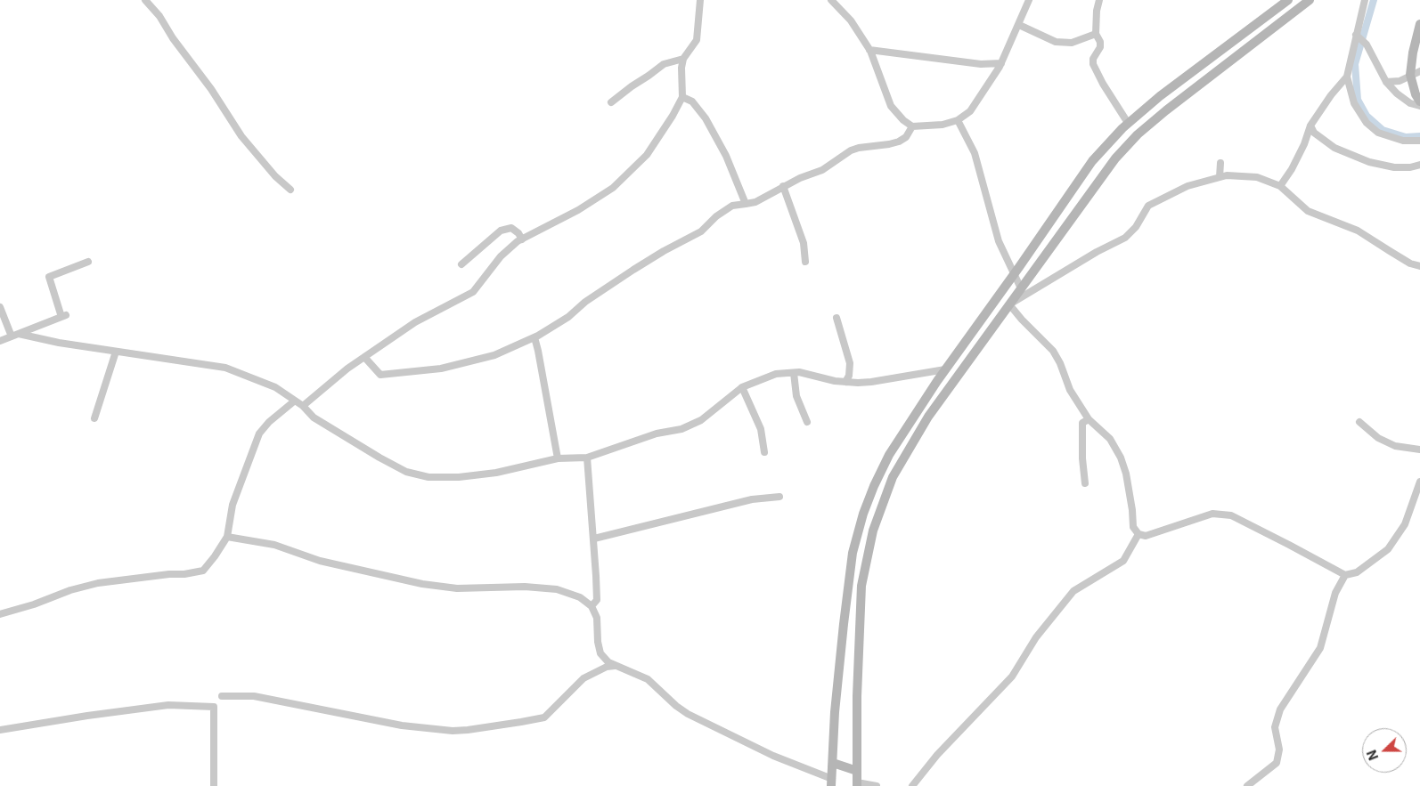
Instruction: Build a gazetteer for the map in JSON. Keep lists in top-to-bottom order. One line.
{"north":"left"}
